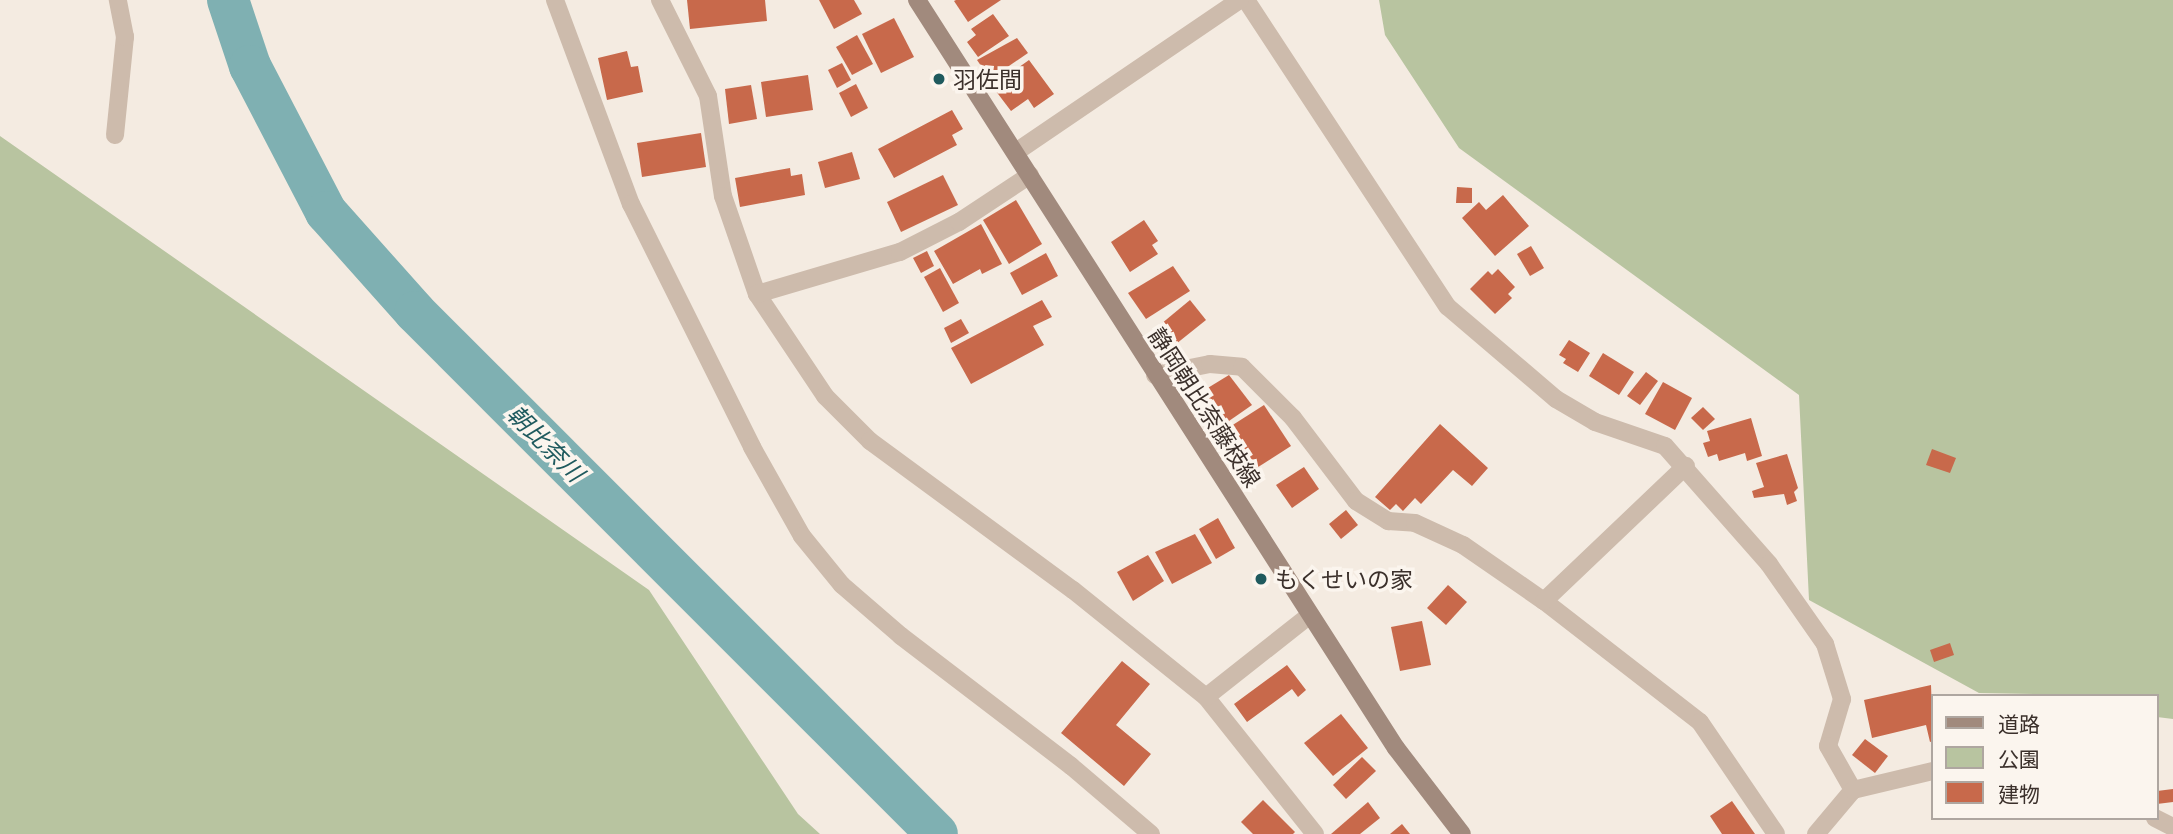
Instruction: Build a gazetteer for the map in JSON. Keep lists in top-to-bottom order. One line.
{"streets":{"main road":["静岡朝比奈藤枝線"]},"water":["朝比奈川"],"places":["羽佐間","もくせいの家"],"legend":["道路","公園","建物"]}
